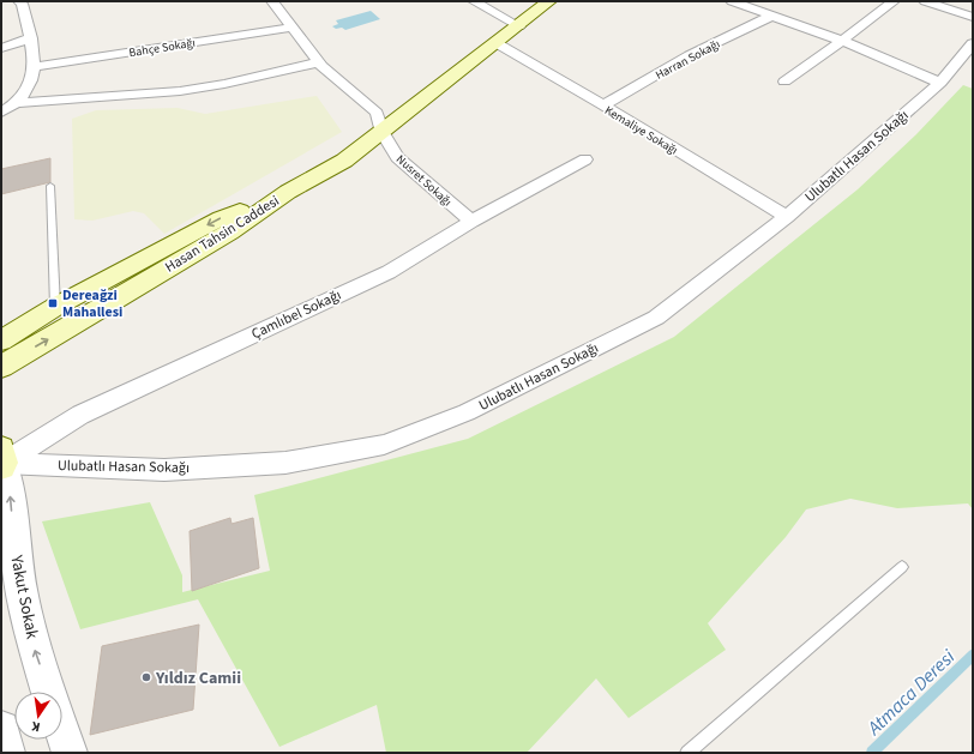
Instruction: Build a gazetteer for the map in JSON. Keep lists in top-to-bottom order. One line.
{"streets":{"main road":["Hasan Tahsin Caddesi"],"street":["Bahçe Sokağı","Harran Sokağı","Kemaliye Sokağı","Ulubatlı Hasan Sokağı","Nusret Sokağı","Çamlıbel Sokağı","Yakut Sokak"]},"crossings":[["Bahçe Sokağı","Nusret Sokağı"],["Harran Sokağı","Kemaliye Sokağı"],["Kemaliye Sokağı","Ulubatlı Hasan Sokağı"],["Ulubatlı Hasan Sokağı","Çamlıbel Sokağı"],["Ulubatlı Hasan Sokağı","Yakut Sokak"],["Nusret Sokağı","Çamlıbel Sokağı"],["Çamlıbel Sokağı","Yakut Sokak"]],"one_way":["Yakut Sokak"],"water":["Atmaca Deresi"],"places":{"transit":["Dereağzi Mahallesi"],"other":["Yıldız Camii"]},"north":"bottom"}
